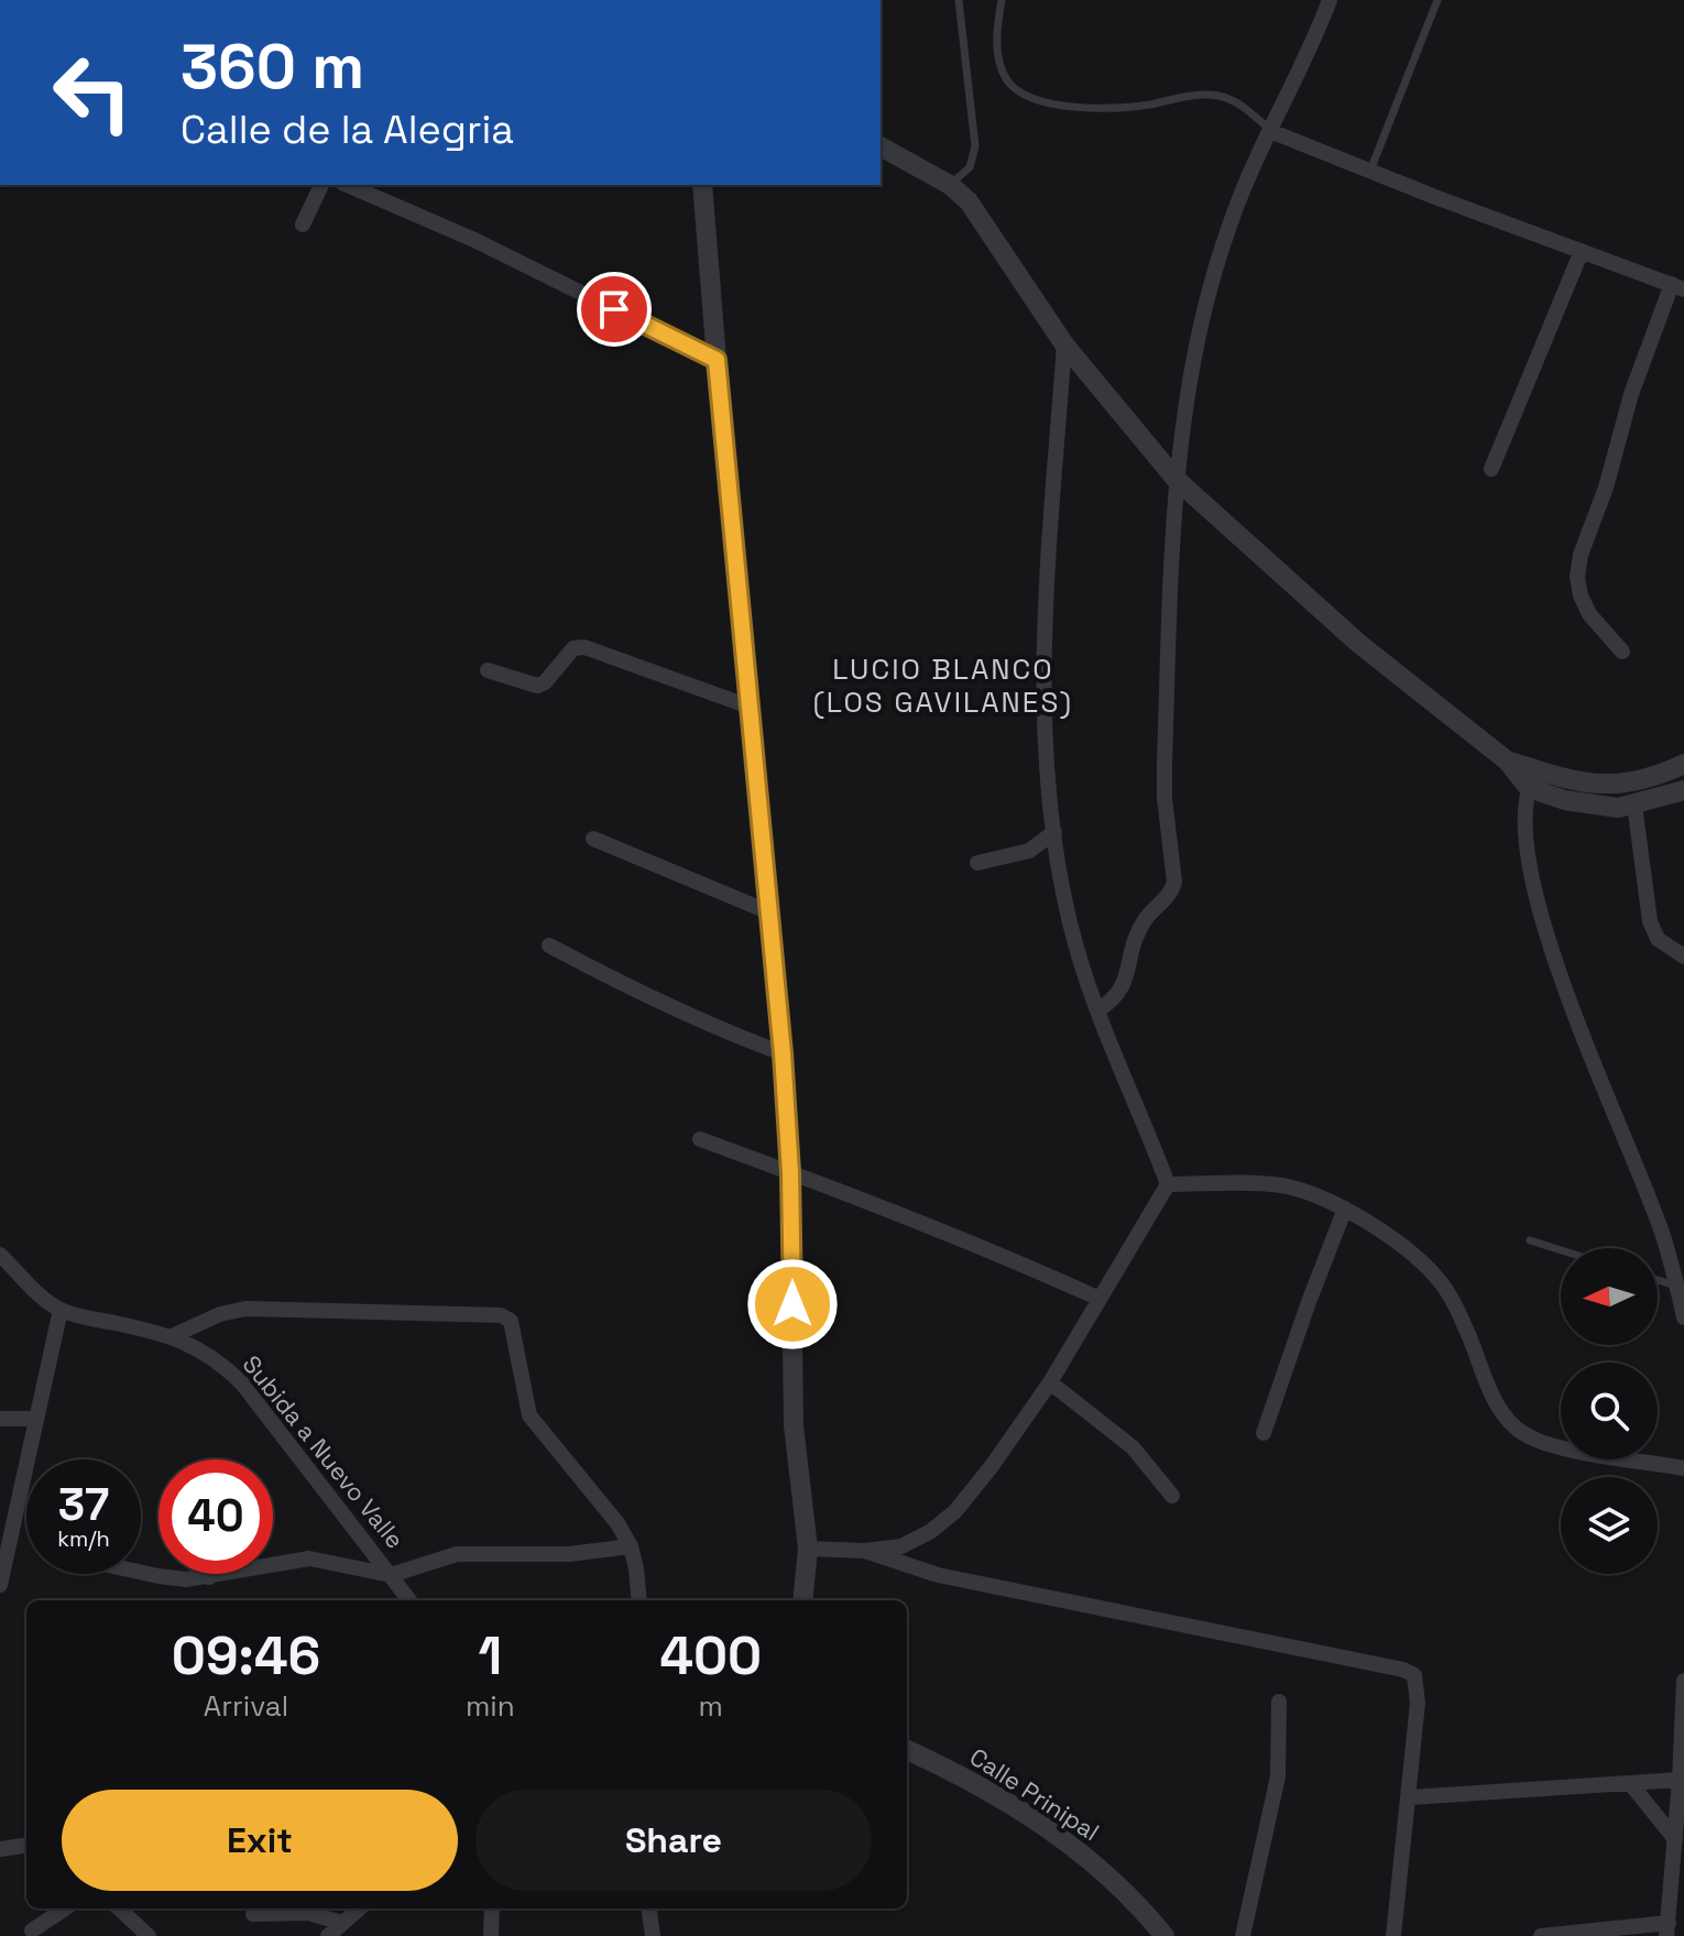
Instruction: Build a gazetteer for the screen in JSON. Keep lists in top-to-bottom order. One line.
{"streets":{"street":["Subida a Nuevo Valle","Calle Prinipal"]},"districts":["LUCIO BLANCO (LOS GAVILANES)"],"north":"left","page":{"turn":["360 m","Calle de la Alegria"],"speed":"37 km/h","limit":"40","eta":["09:46","Arrival","1","min","400","m"],"buttons":["Exit","Share"]}}
